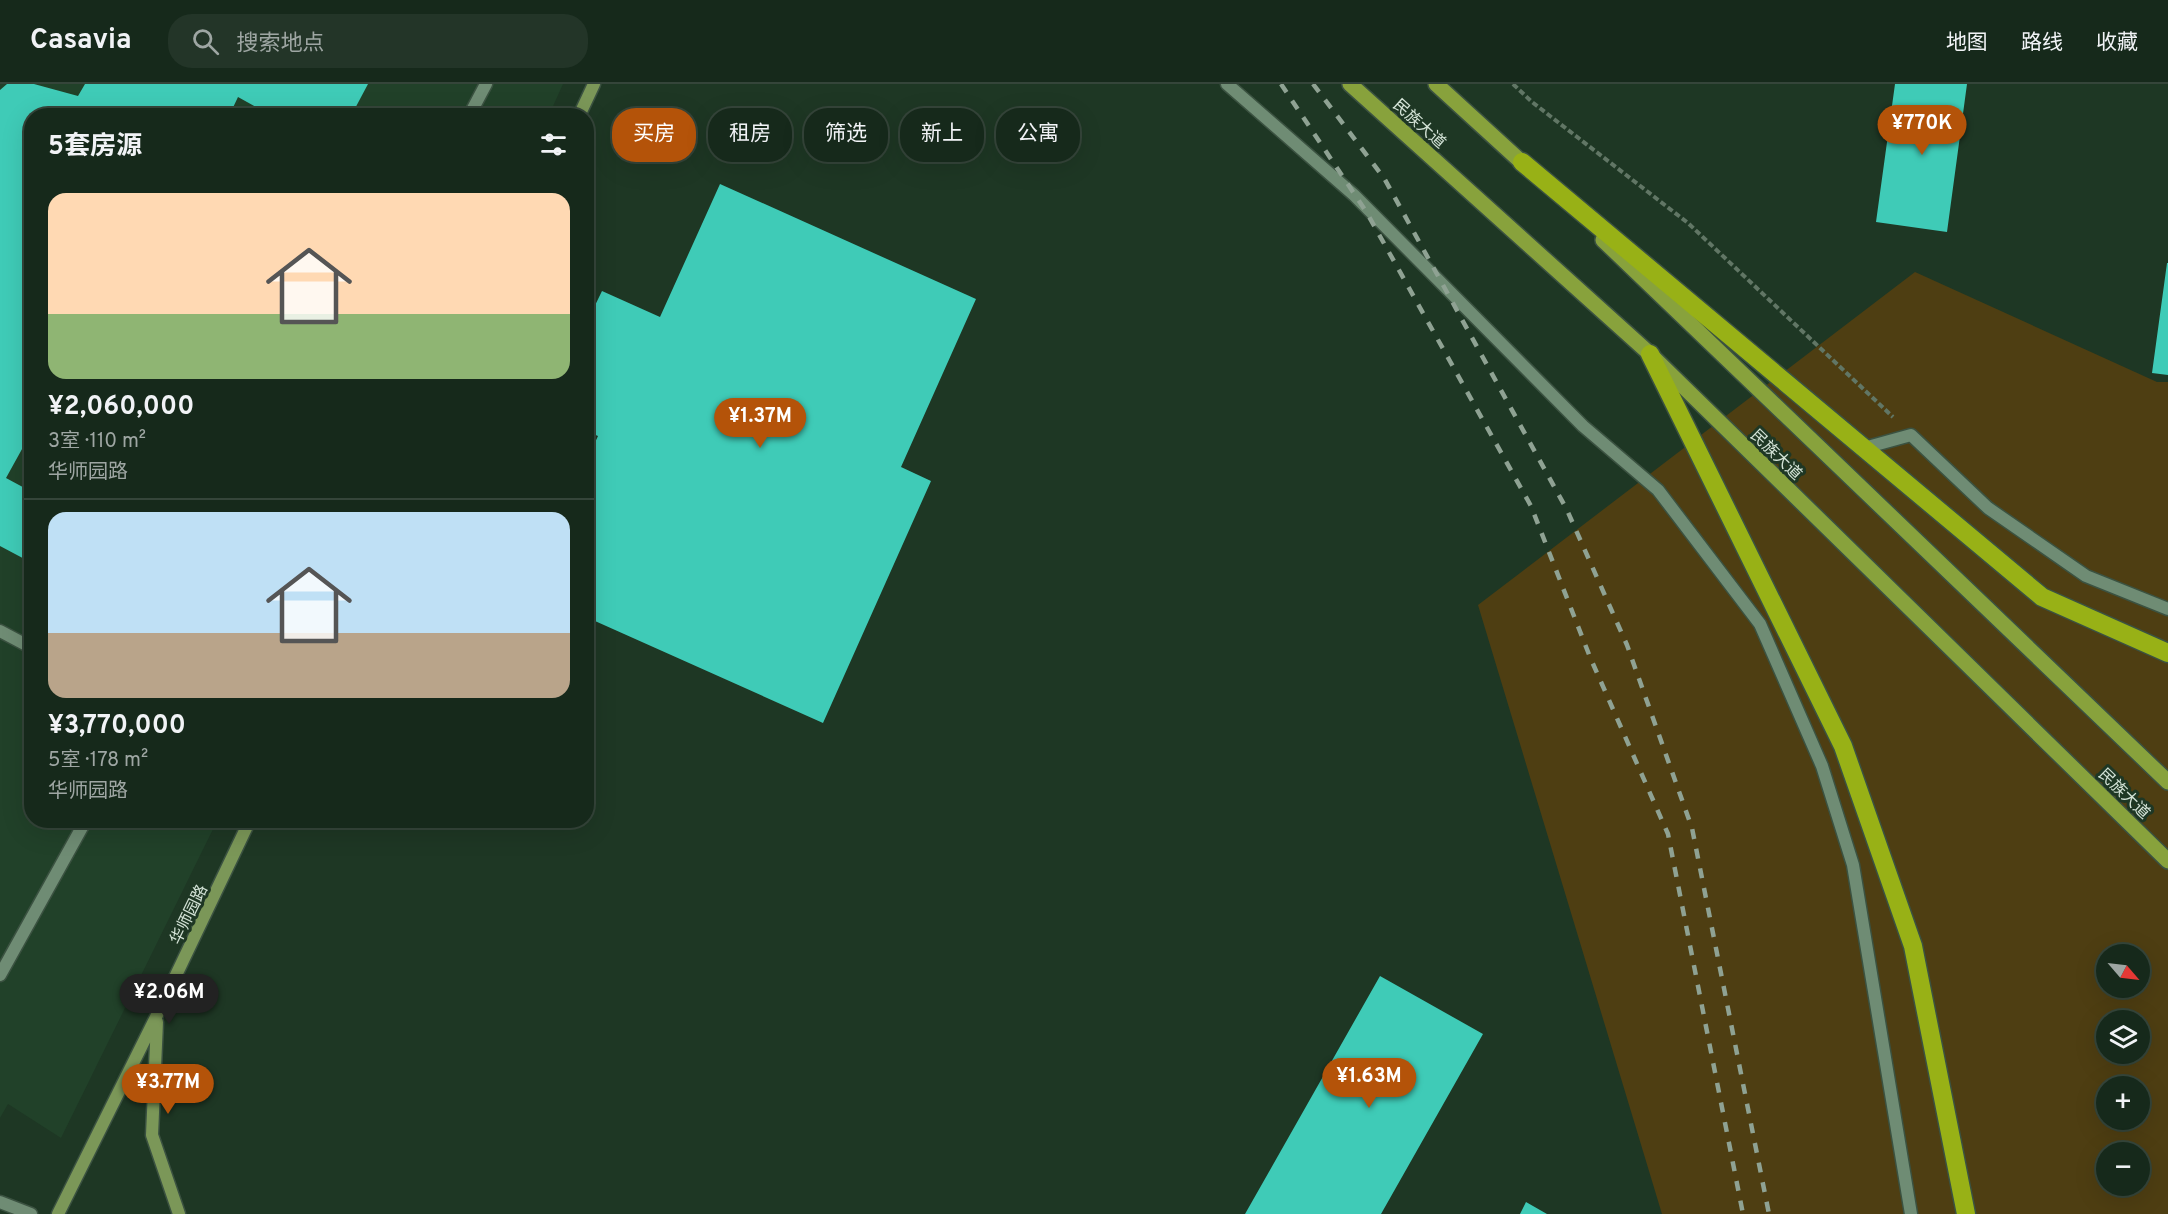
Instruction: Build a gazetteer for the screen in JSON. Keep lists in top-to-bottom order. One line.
{"streets":{"main road":["民族大道","华师园路"]},"north":"bottom right","page":{"header":"Casavia","search":"搜索地点","nav":["地图","路线","收藏"],"price":["¥770K","¥1.37M","¥2.06M","¥1.63M","¥3.77M"],"chip":["买房","租房","筛选","新上","公寓"],"heading":"5套房源","list":[{"name":"¥2,060,000","note":"3室 · 110 m² · 华师园路"},{"name":"¥3,770,000","note":"5室 · 178 m² · 华师园路"}],"map_buttons":["+","−"]}}
